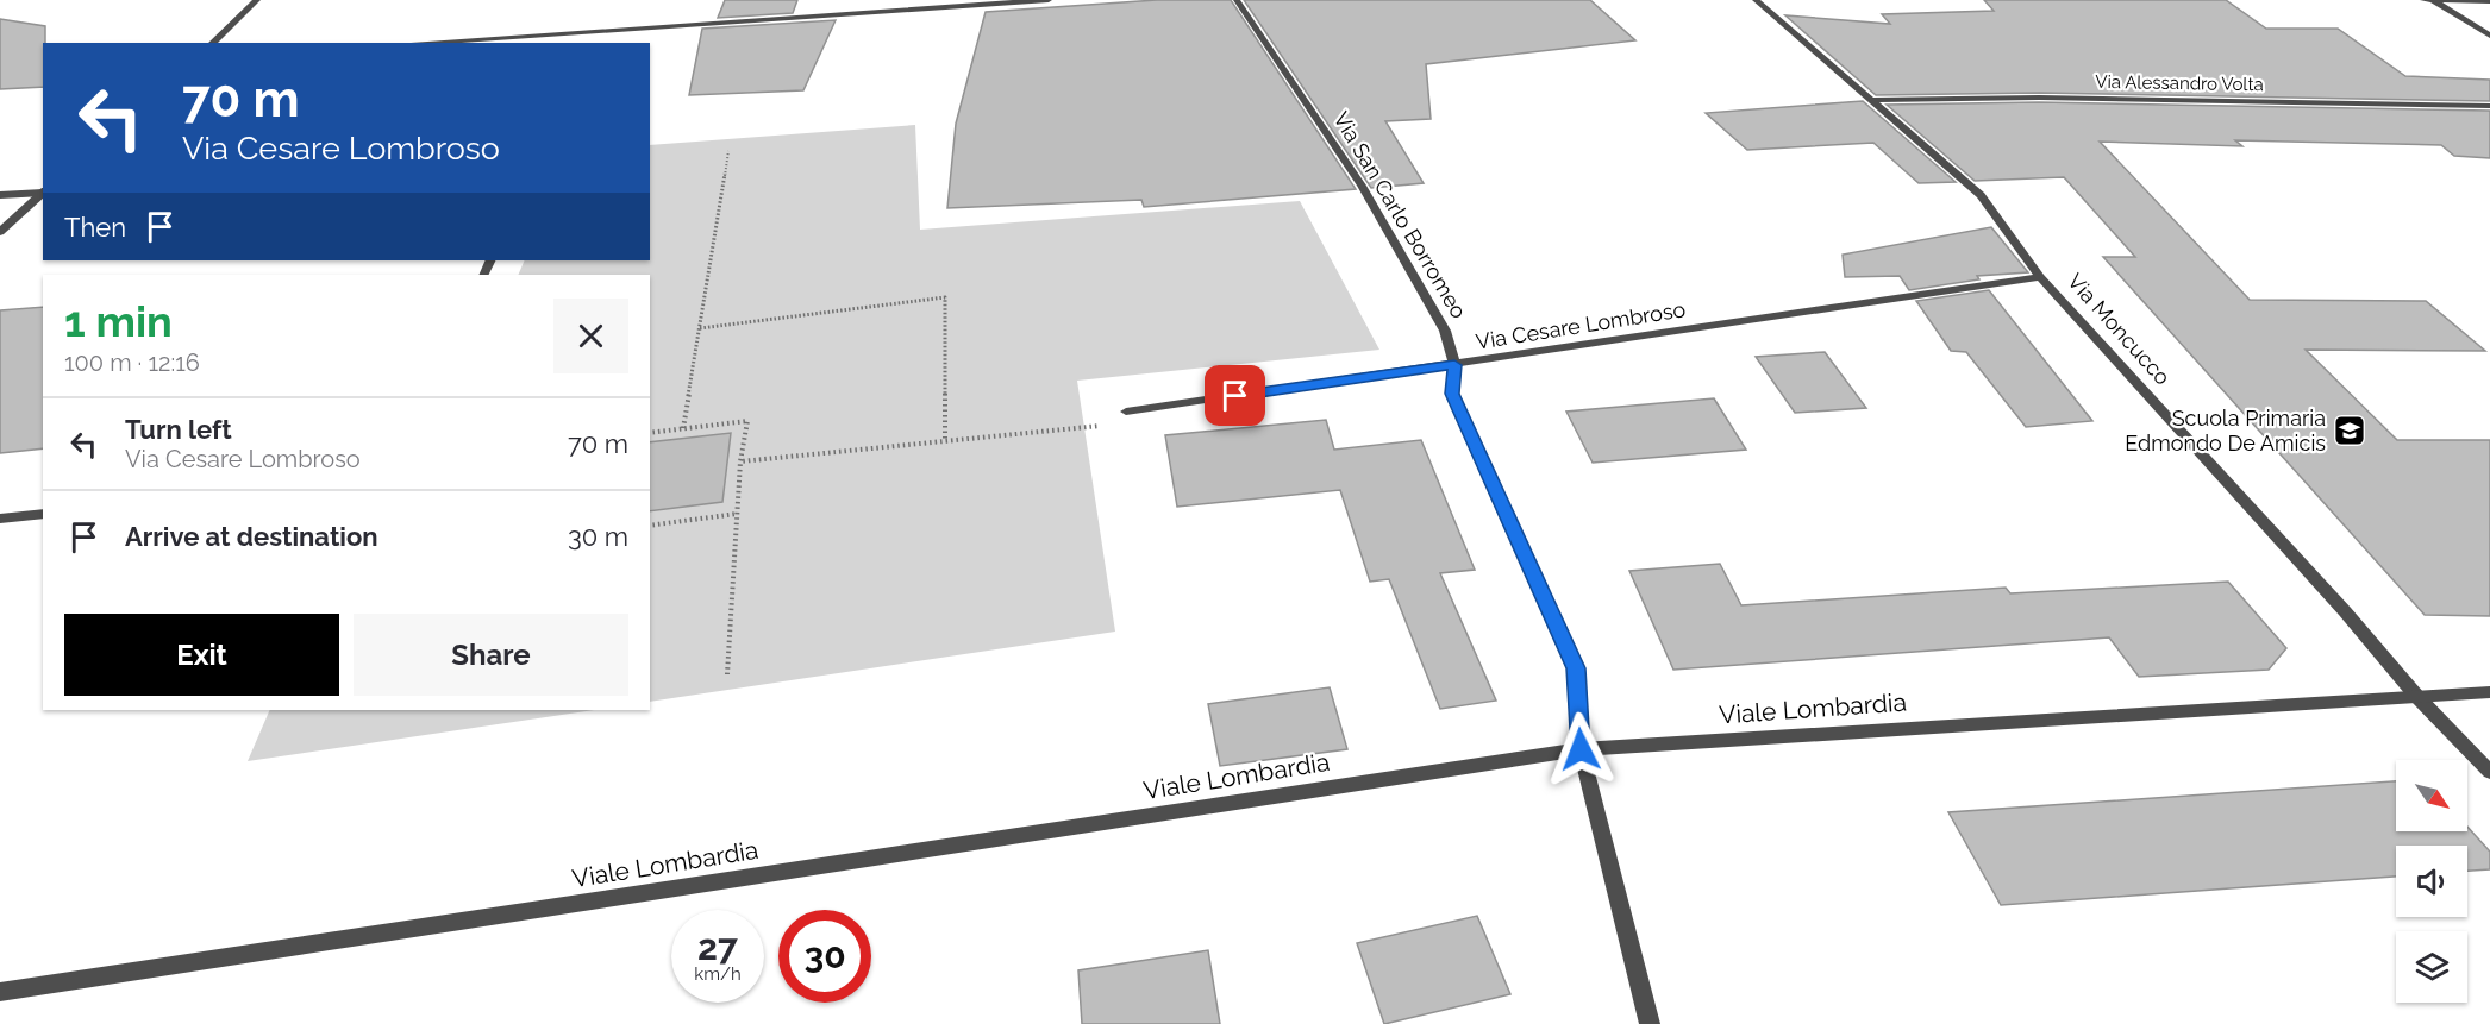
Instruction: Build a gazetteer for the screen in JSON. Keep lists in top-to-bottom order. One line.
{"streets":{"street":["Via Alessandro Volta","Via San Carlo Borromeo","Via Cesare Lombroso","Via Moncucco","Viale Lombardia"]},"crossings":[["Via Alessandro Volta","Via Moncucco"],["Via San Carlo Borromeo","Via Cesare Lombroso"],["Via San Carlo Borromeo","Viale Lombardia"],["Via Cesare Lombroso","Via Moncucco"],["Via Moncucco","Viale Lombardia"]],"places":{"school or university":["Scuola Primaria Edmondo De Amicis"]},"north":"bottom right","page":{"turn":["70 m","Via Cesare Lombroso"],"then":"Then","heading":["1 min","100 m · 12:16"],"list":[{"name":"Turn left","note":"Via Cesare Lombroso","value":"70 m"},{"name":"Arrive at destination","value":"30 m"}],"buttons":["Exit","Share"],"speed":"27 km/h","limit":"30"}}
